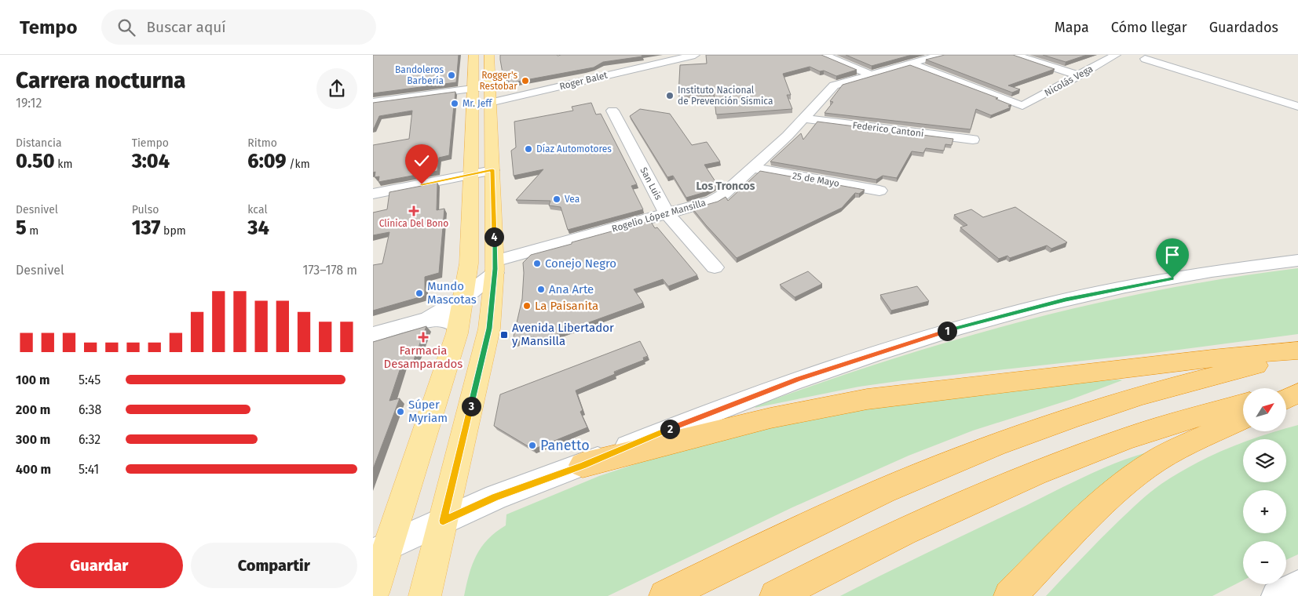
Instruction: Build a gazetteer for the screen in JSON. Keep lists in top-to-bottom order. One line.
{"streets":{"street":["Roger Balet","Nicolás Vega","Federico Cantoni","25 de Mayo","San Luis","Rogelio López Mansilla"]},"crossings":[["Nicolás Vega","Rogelio López Mansilla"],["Federico Cantoni","Rogelio López Mansilla"],["25 de Mayo","Rogelio López Mansilla"],["San Luis","Rogelio López Mansilla"]],"districts":["Los Troncos"],"places":{"other":["Bandoleros Barbería","Rogger's Restobar","Instituto Nacional de Prevención Sísmica","Mr. Jeff","Díaz Automotores","Vea","Conejo Negro","Ana Arte","Mundo Mascotas","La Paisanita","Súper Myriam","Panetto"],"health":["Clínica Del Bono","Farmacia Desamparados"],"transit":["Avenida Libertador y Mansilla"]},"north":"top right","page":{"header":"Tempo","search":"Buscar aquí","nav":["Mapa","Cómo llegar","Guardados"],"heading":["Carrera nocturna","19:12"],"stats":[["Distancia","0.50 km"],["Tiempo","3:04"],["Ritmo","6:09 /km"],["Desnivel","5 m"],["Pulso","137 bpm"],["kcal","34"]],"pins":["4","1","3","2"],"chart":["Desnivel","173–178 m"],"list":[{"name":"100 m","note":"5:45"},{"name":"200 m","note":"6:38"},{"name":"300 m","note":"6:32"},{"name":"400 m","note":"5:41"}],"map_buttons":["+","−"],"buttons":["Guardar","Compartir"]}}
